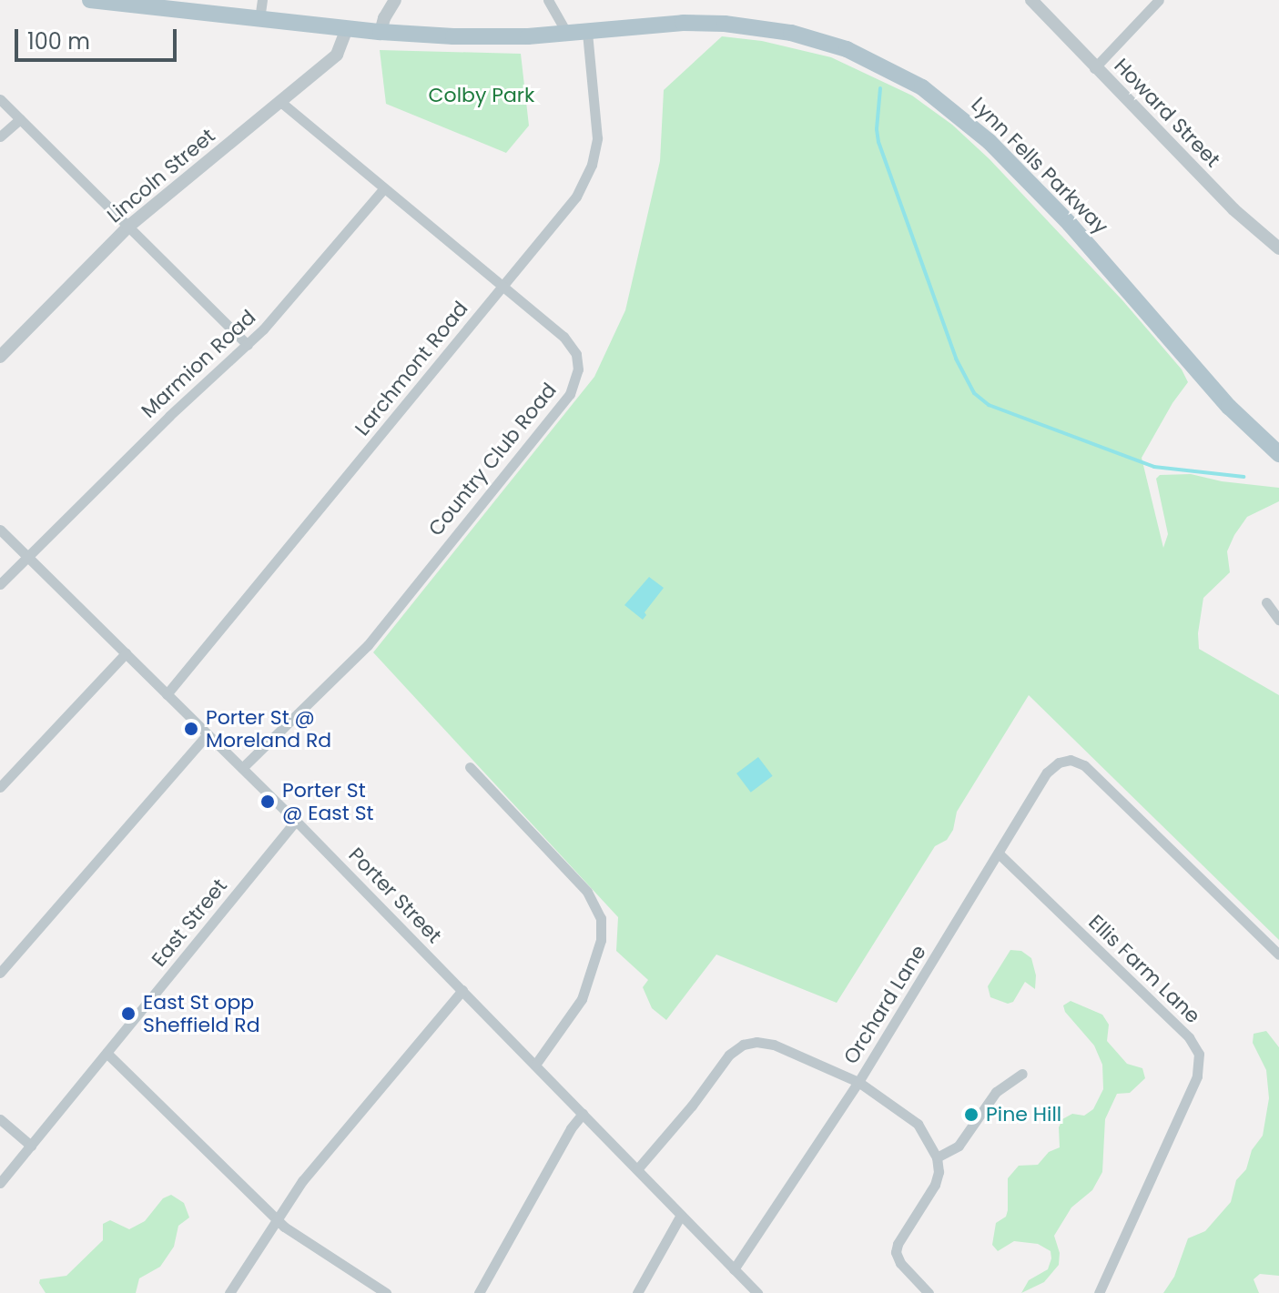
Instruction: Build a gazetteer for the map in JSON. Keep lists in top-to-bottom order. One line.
{"streets":{"main road":["Lynn Fells Parkway"],"street":["Howard Street","Lincoln Street","Marmion Road","Larchmont Road","Country Club Road","Porter Street","East Street","Ellis Farm Lane","Orchard Lane"]},"crossings":[["Lynn Fells Parkway","Lincoln Street"],["Lynn Fells Parkway","Larchmont Road"],["Lincoln Street","Country Club Road"],["Marmion Road","Country Club Road"],["Marmion Road","Porter Street"],["Larchmont Road","Country Club Road"],["Larchmont Road","Porter Street"],["Country Club Road","Porter Street"],["Porter Street","East Street"],["Porter Street","Orchard Lane"],["Ellis Farm Lane","Orchard Lane"]],"parks":["Colby Park"],"places":["Porter St @ Moreland Rd","Porter St @ East St","East St opp Sheffield Rd","Pine Hill"],"scale_bar":"100 m"}
